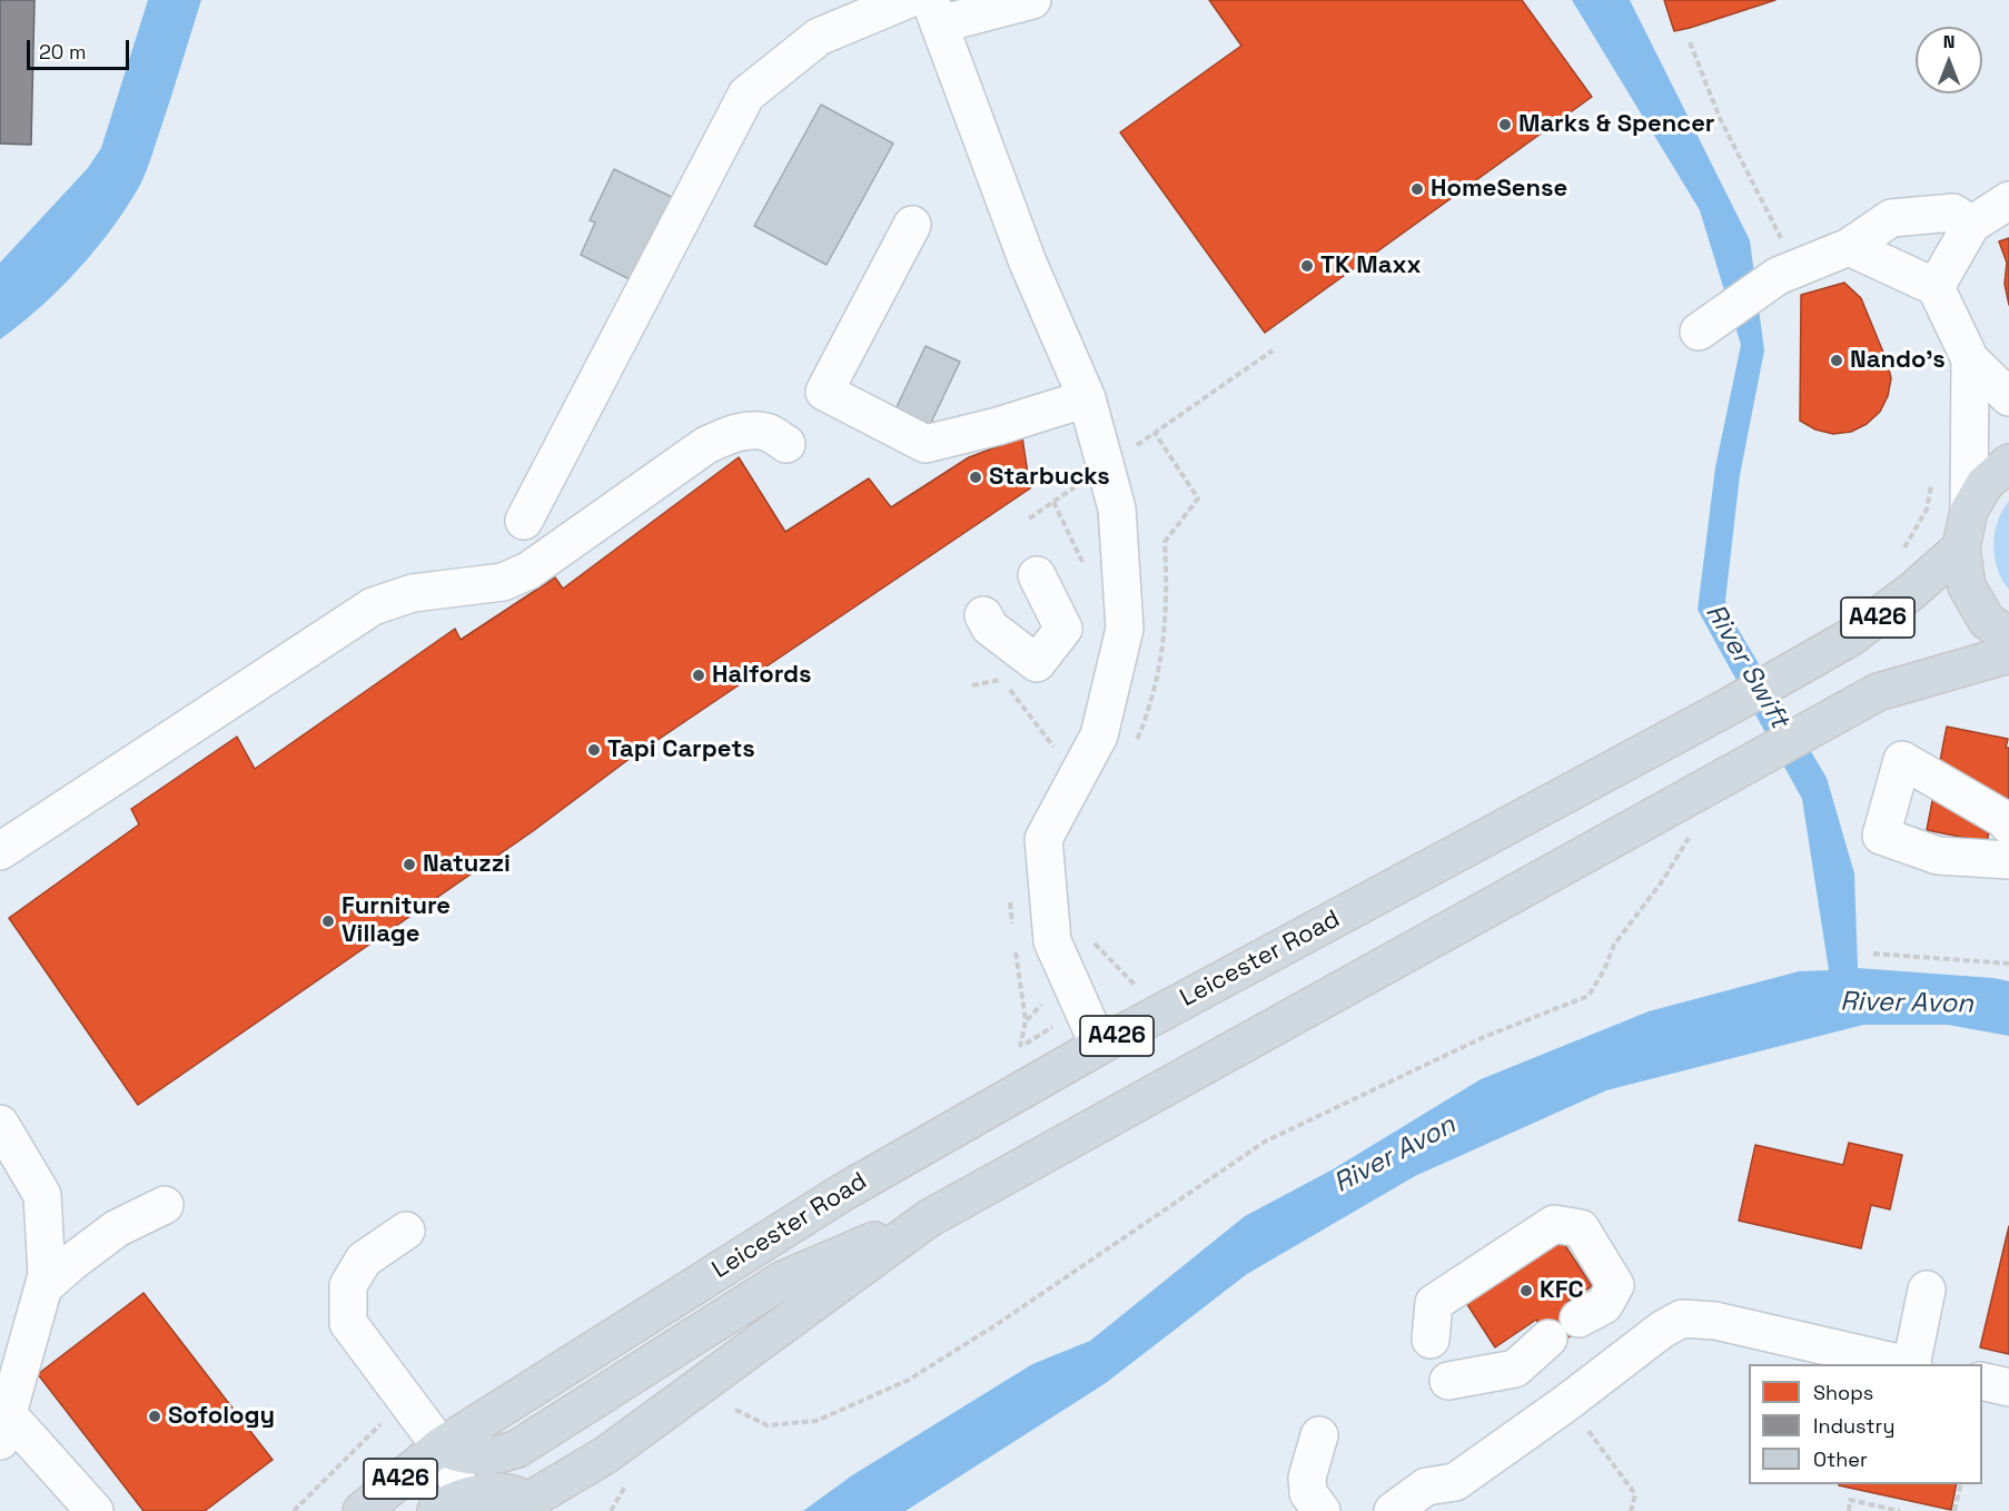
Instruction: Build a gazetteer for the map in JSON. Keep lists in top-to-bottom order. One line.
{"streets":{"highway":["A426","Leicester Road"]},"water":["River Swift","River Avon"],"places":["Marks & Spencer","HomeSense","TK Maxx","Nando's","Starbucks","Halfords","Tapi Carpets","Natuzzi","Furniture Village","KFC","Sofology"],"legend":["Shops","Industry","Other"],"scale_bar":"20 m","north":"top"}
